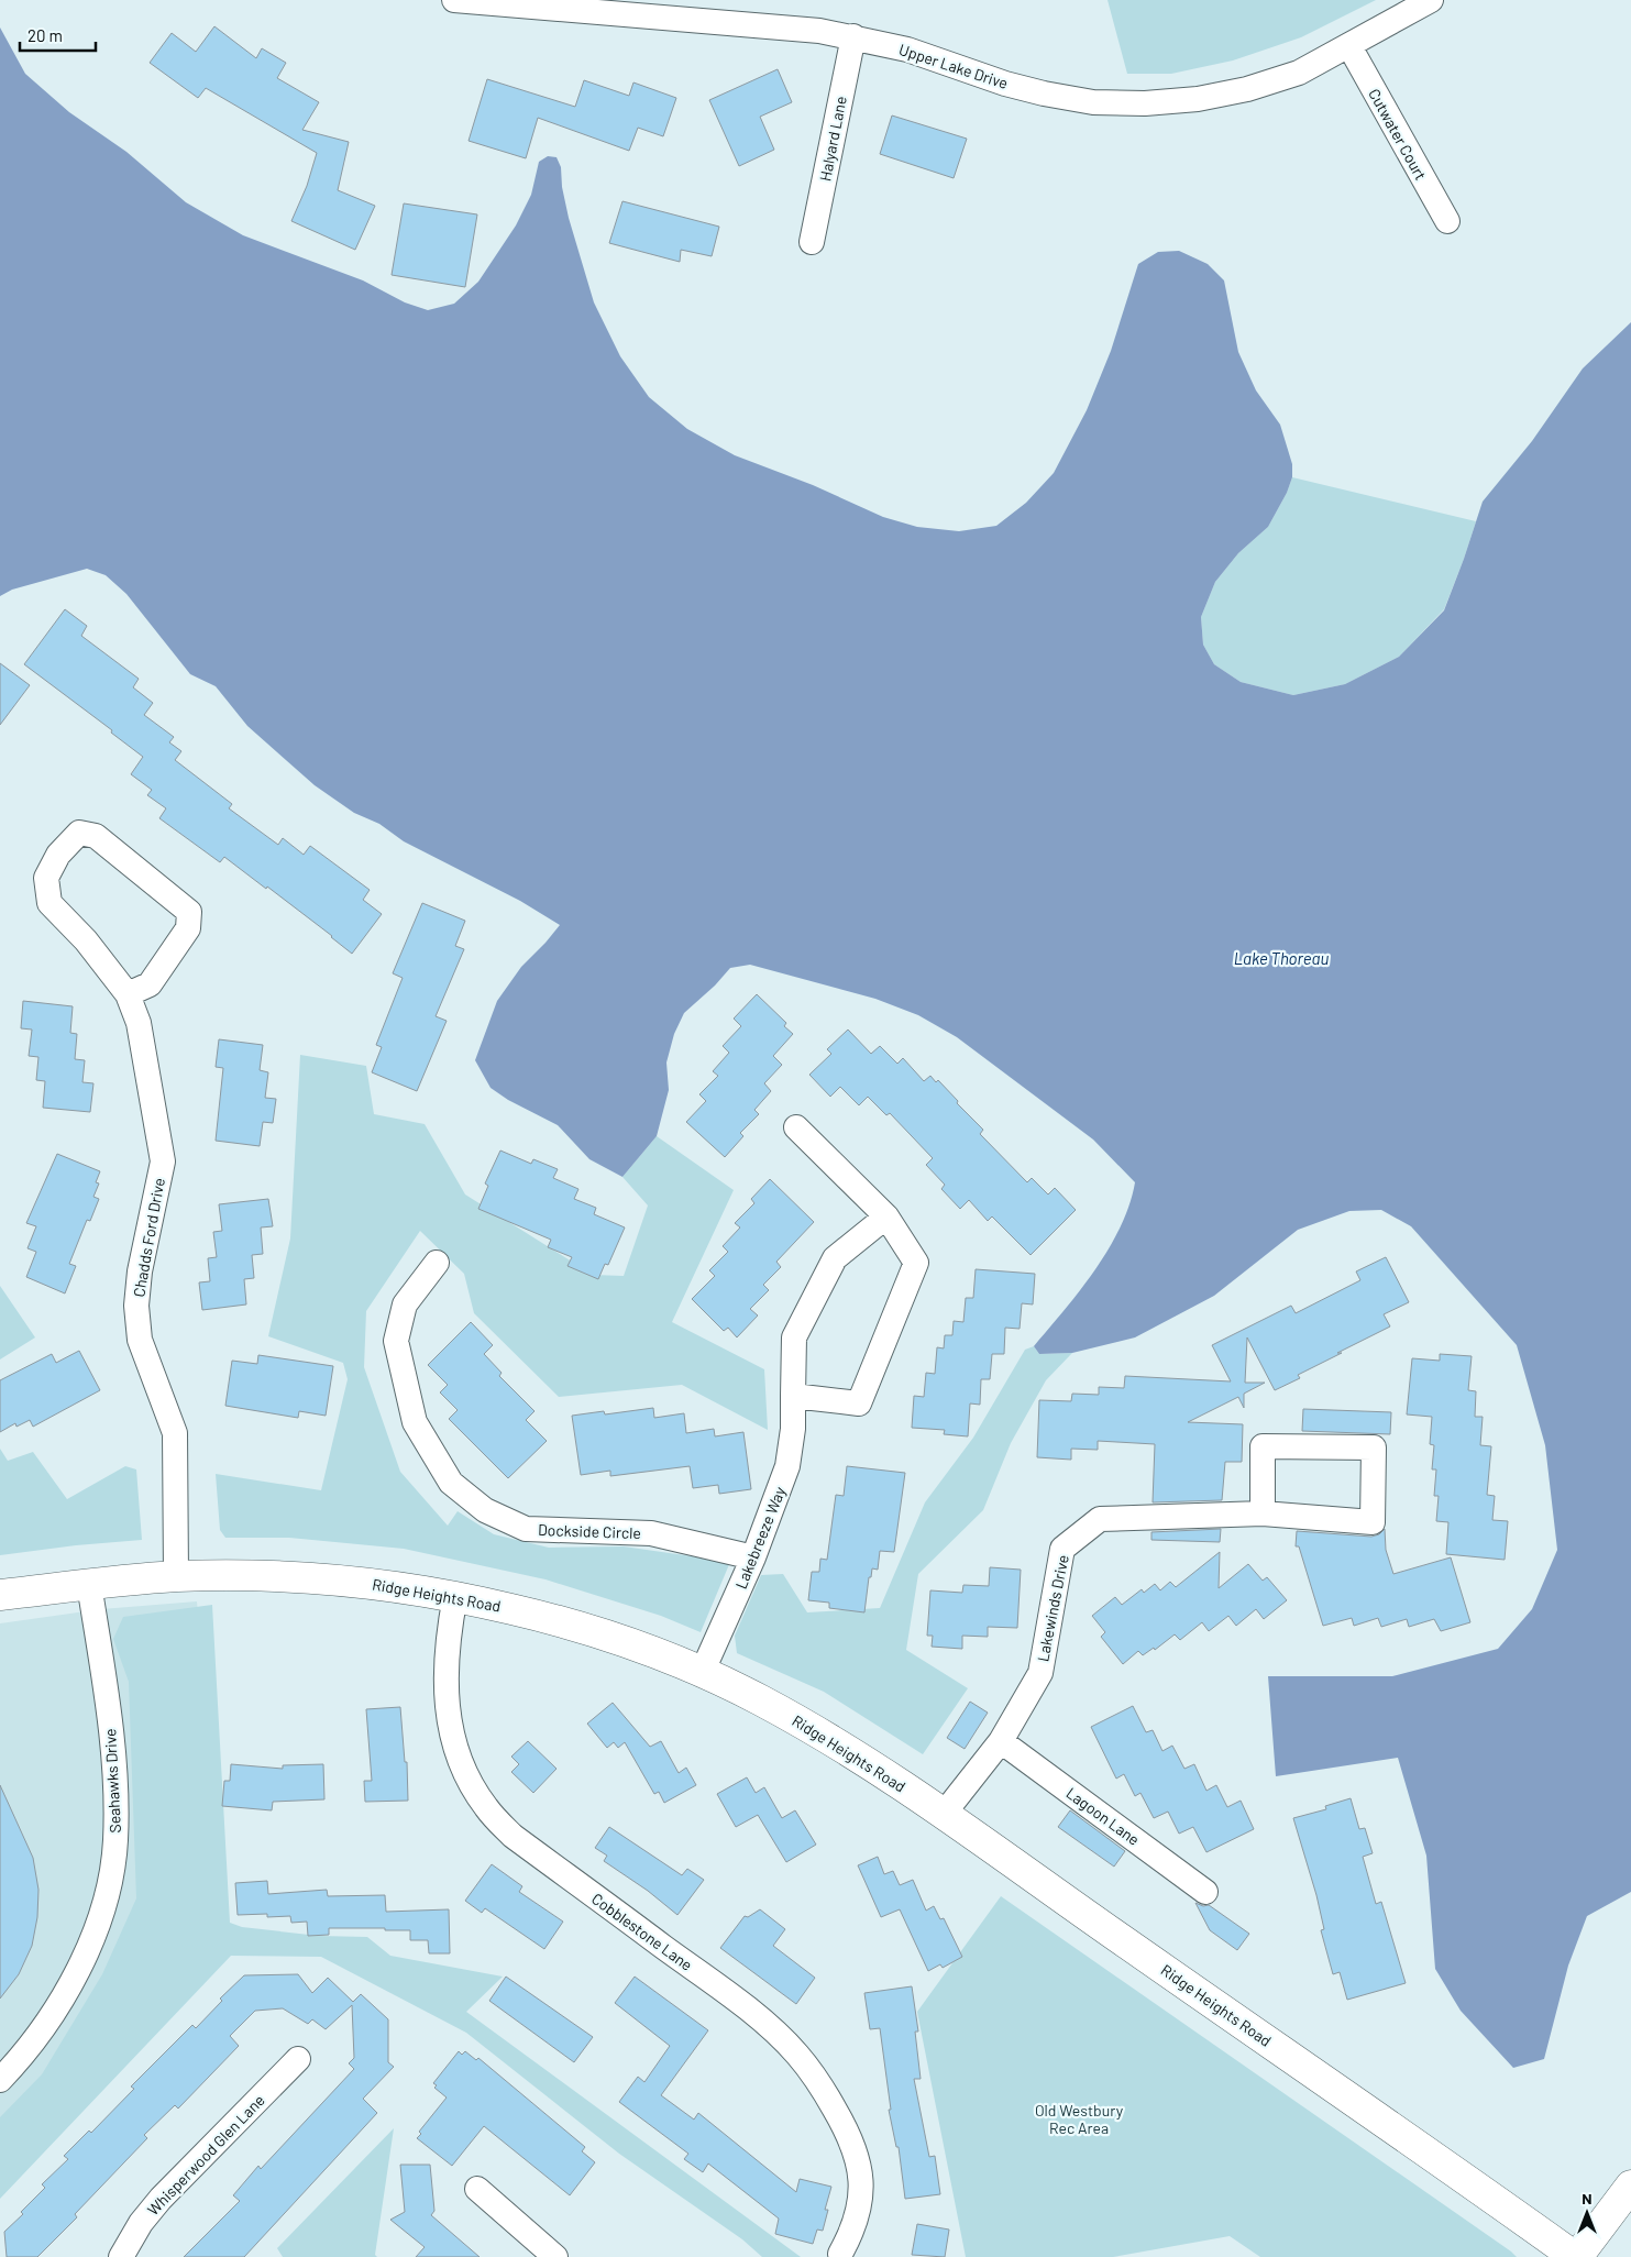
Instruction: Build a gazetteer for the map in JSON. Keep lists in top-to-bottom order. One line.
{"streets":{"street":["Upper Lake Drive","Cutwater Court","Halyard Lane","Chadds Ford Drive","Dockside Circle","Lakebreeze Way","Ridge Heights Road","Lakewinds Drive","Seahawks Drive","Lagoon Lane","Cobblestone Lane","Whisperwood Glen Lane"]},"crossings":[["Upper Lake Drive","Cutwater Court"],["Upper Lake Drive","Halyard Lane"],["Chadds Ford Drive","Ridge Heights Road"],["Dockside Circle","Lakebreeze Way"],["Lakebreeze Way","Ridge Heights Road"],["Ridge Heights Road","Lakewinds Drive"],["Ridge Heights Road","Seahawks Drive"],["Ridge Heights Road","Cobblestone Lane"],["Lakewinds Drive","Lagoon Lane"]],"water":["Lake Thoreau"],"parks":["Old Westbury Rec Area"],"scale_bar":"20 m","north":"top"}
